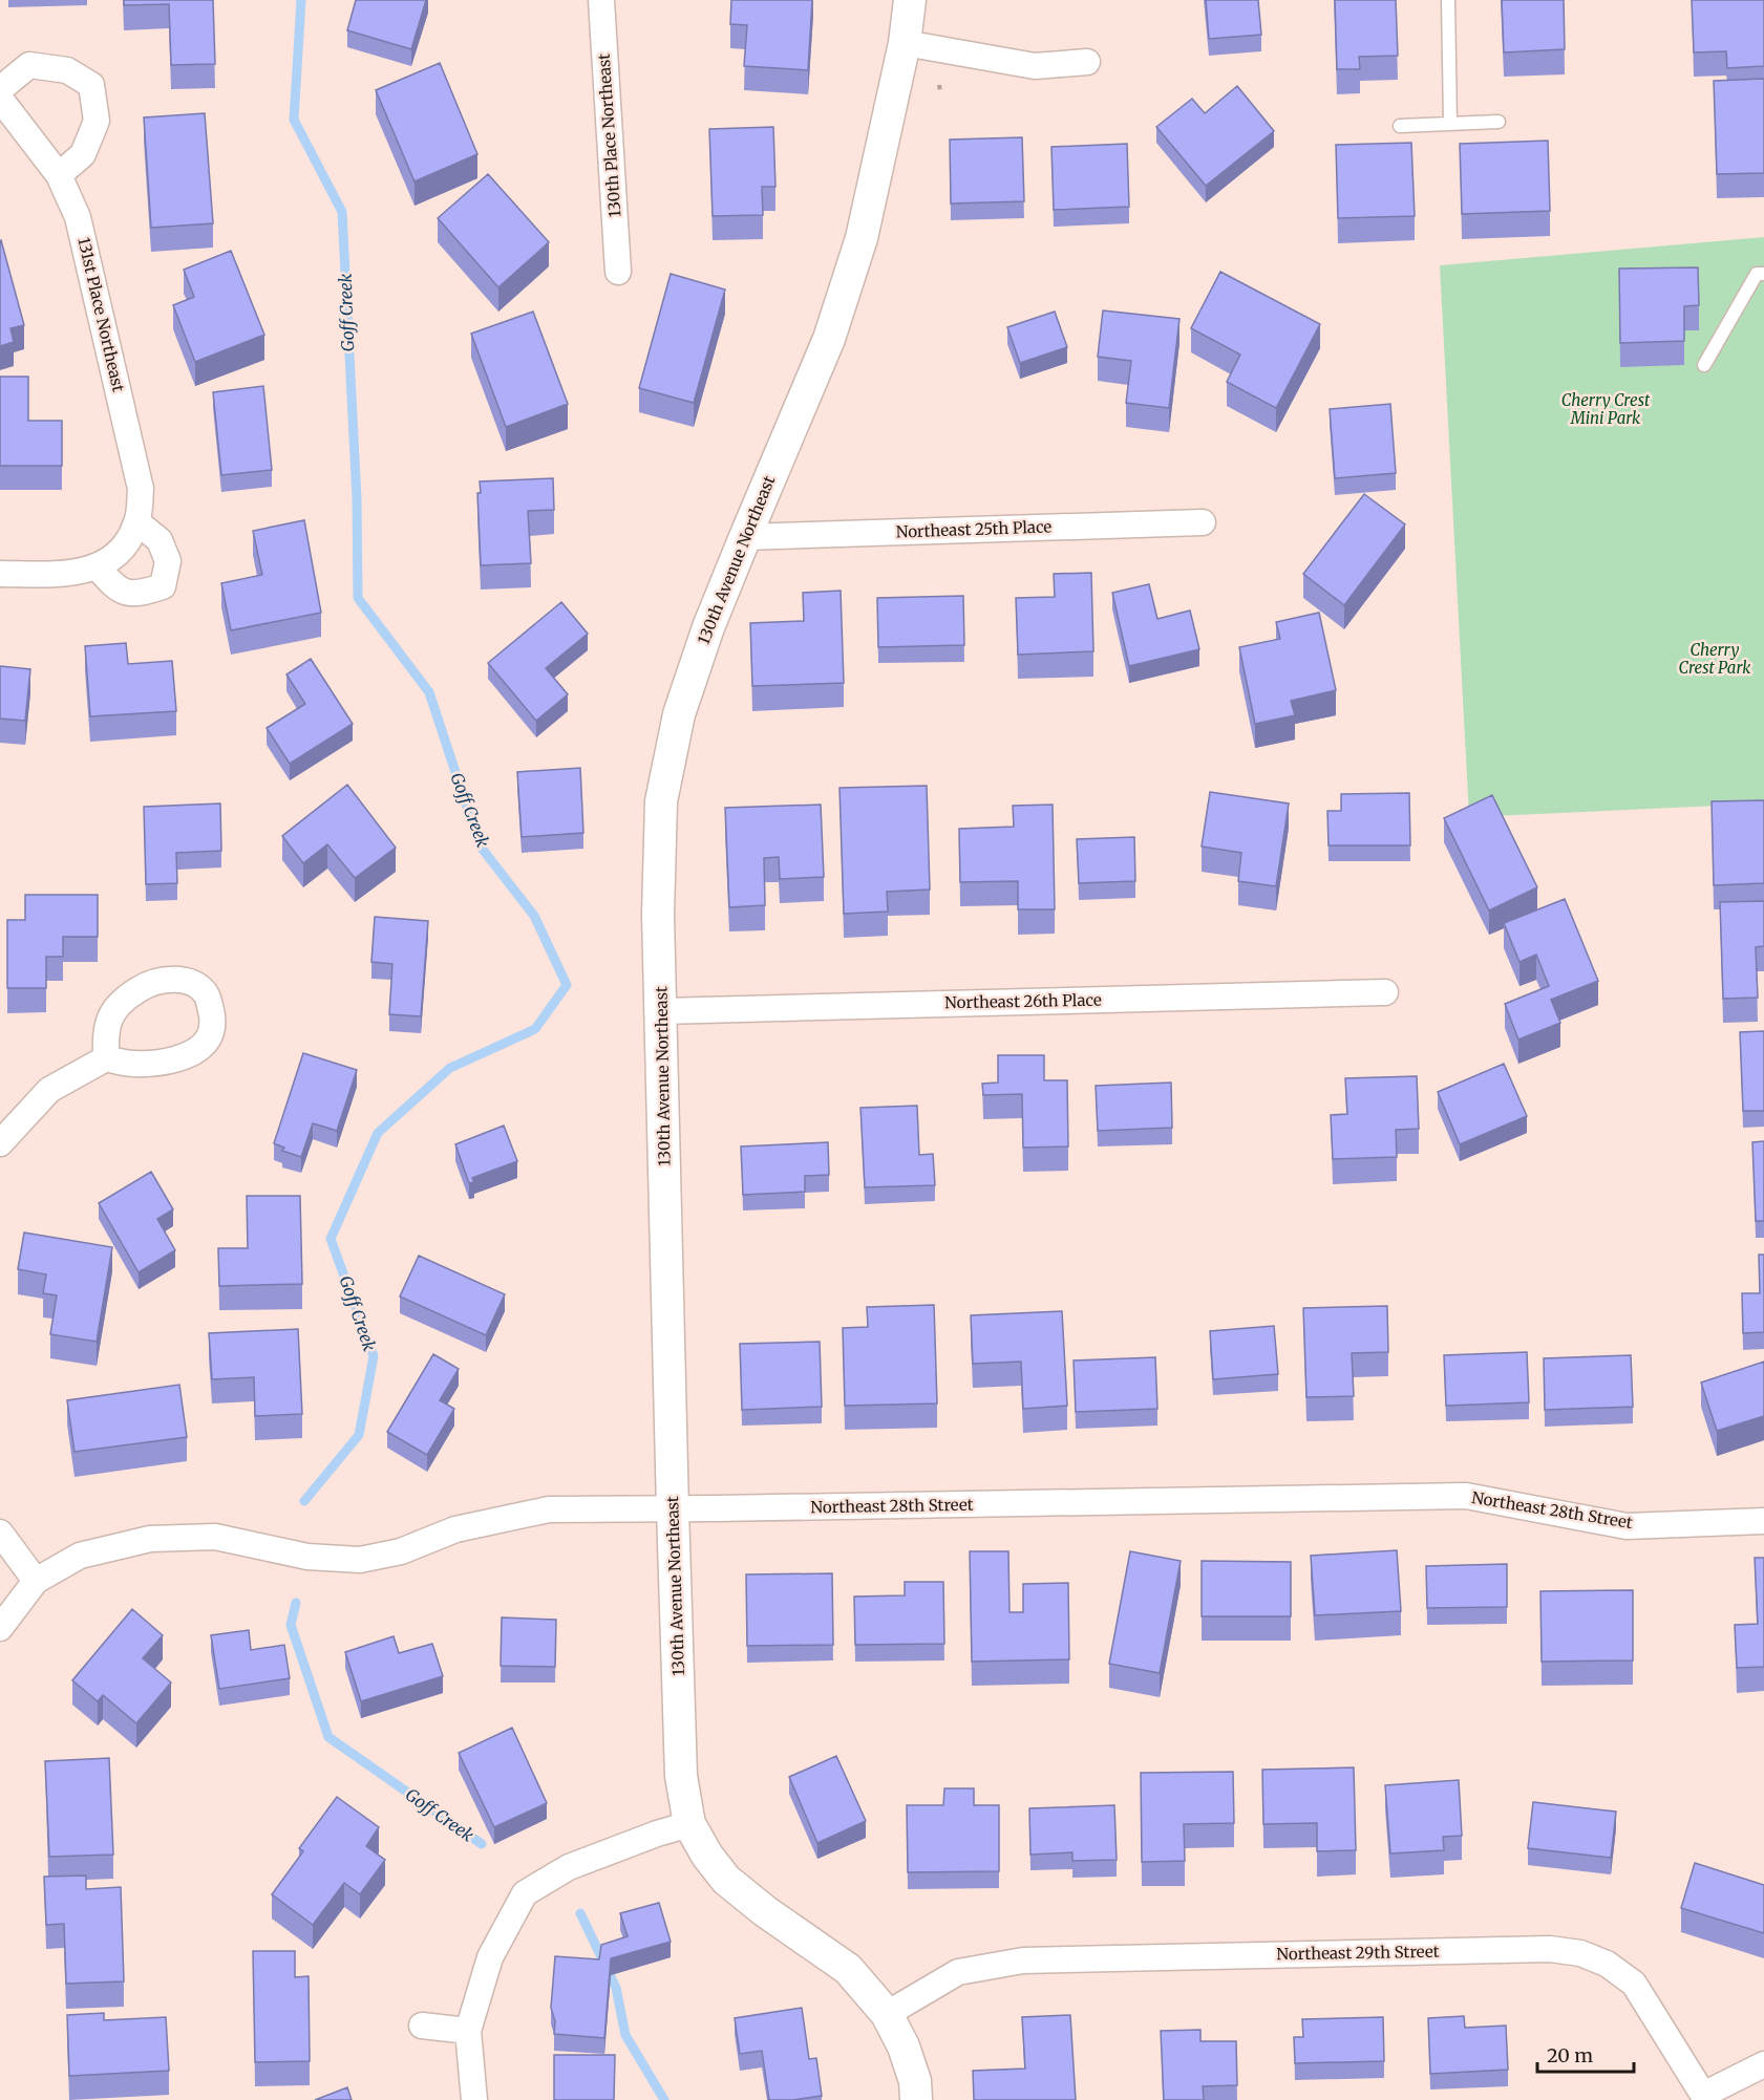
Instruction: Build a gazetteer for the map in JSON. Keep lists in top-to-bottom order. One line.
{"streets":{"street":["130th Place Northeast","131st Place Northeast","Northeast 25th Place","130th Avenue Northeast","Northeast 26th Place","Northeast 28th Street","Northeast 29th Street"]},"crossings":[["Northeast 25th Place","130th Avenue Northeast"],["130th Avenue Northeast","Northeast 26th Place"],["130th Avenue Northeast","Northeast 28th Street"],["130th Avenue Northeast","Northeast 29th Street"]],"water":["Goff Creek"],"parks":["Cherry Crest Mini Park","Cherry Crest Park"],"scale_bar":"20 m"}
